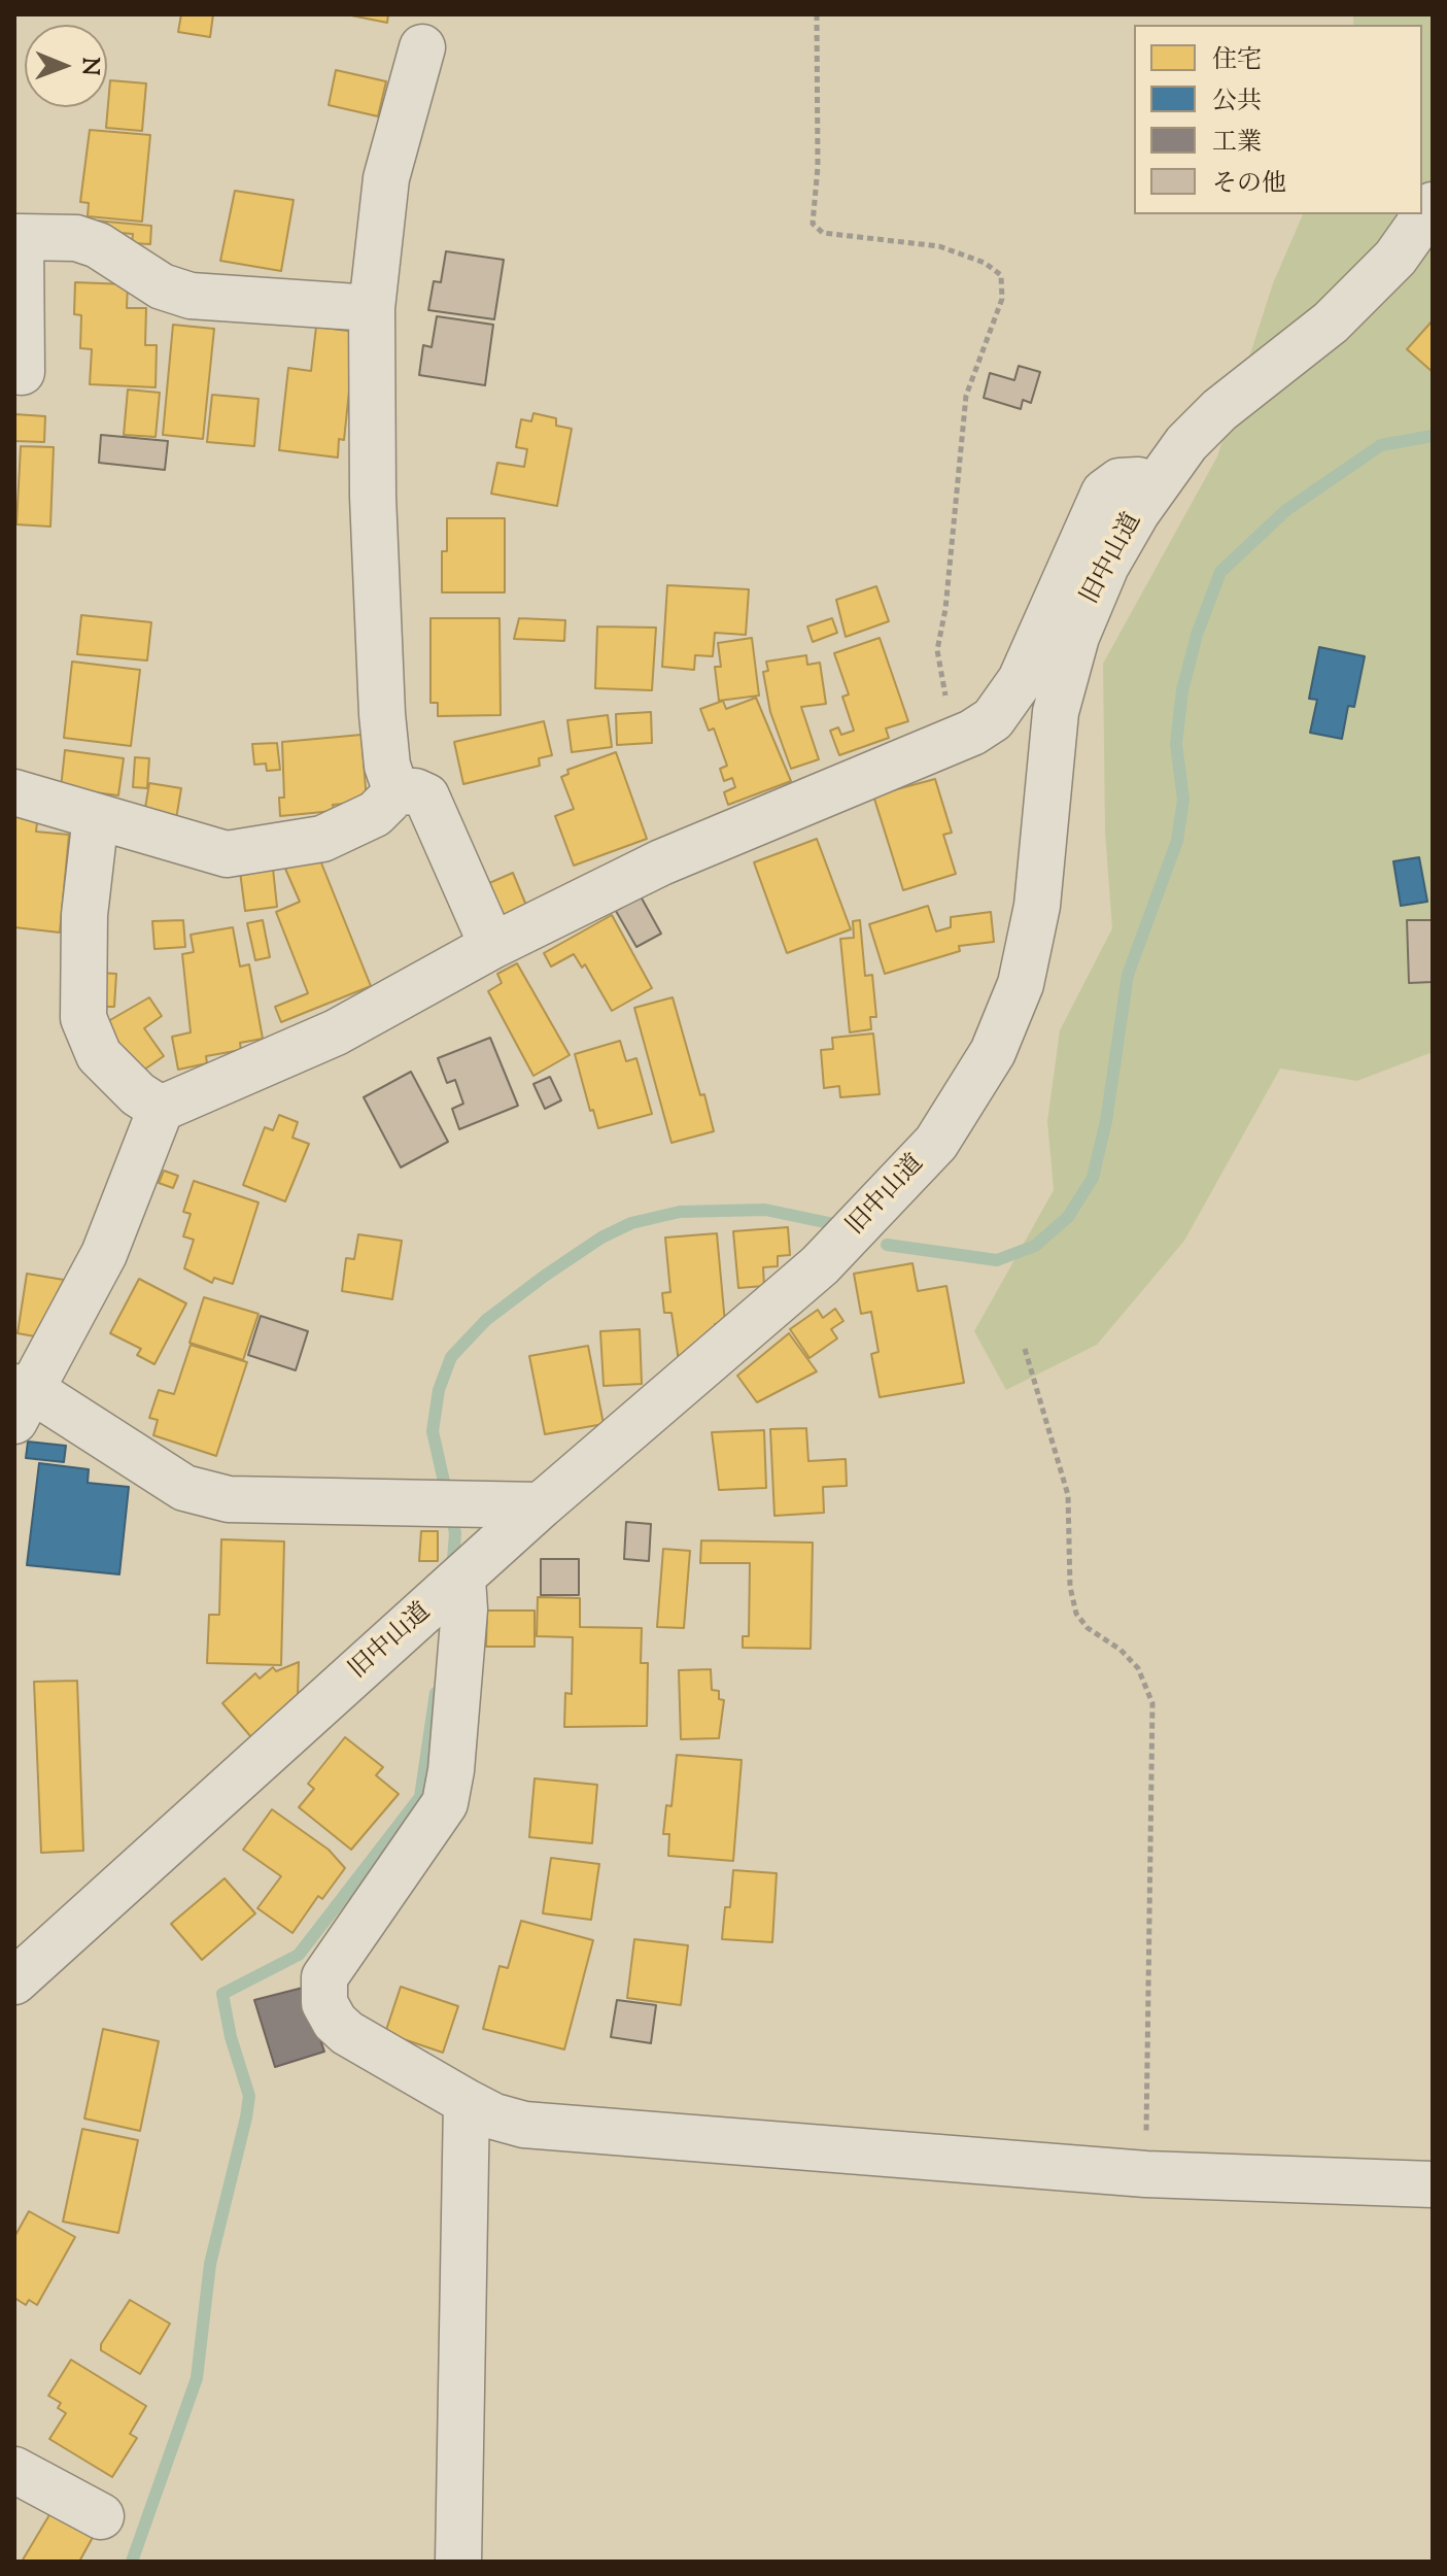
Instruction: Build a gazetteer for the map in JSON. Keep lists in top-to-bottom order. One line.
{"streets":{"street":["旧中山道"]},"legend":["住宅","公共","工業","その他"],"north":"right"}
